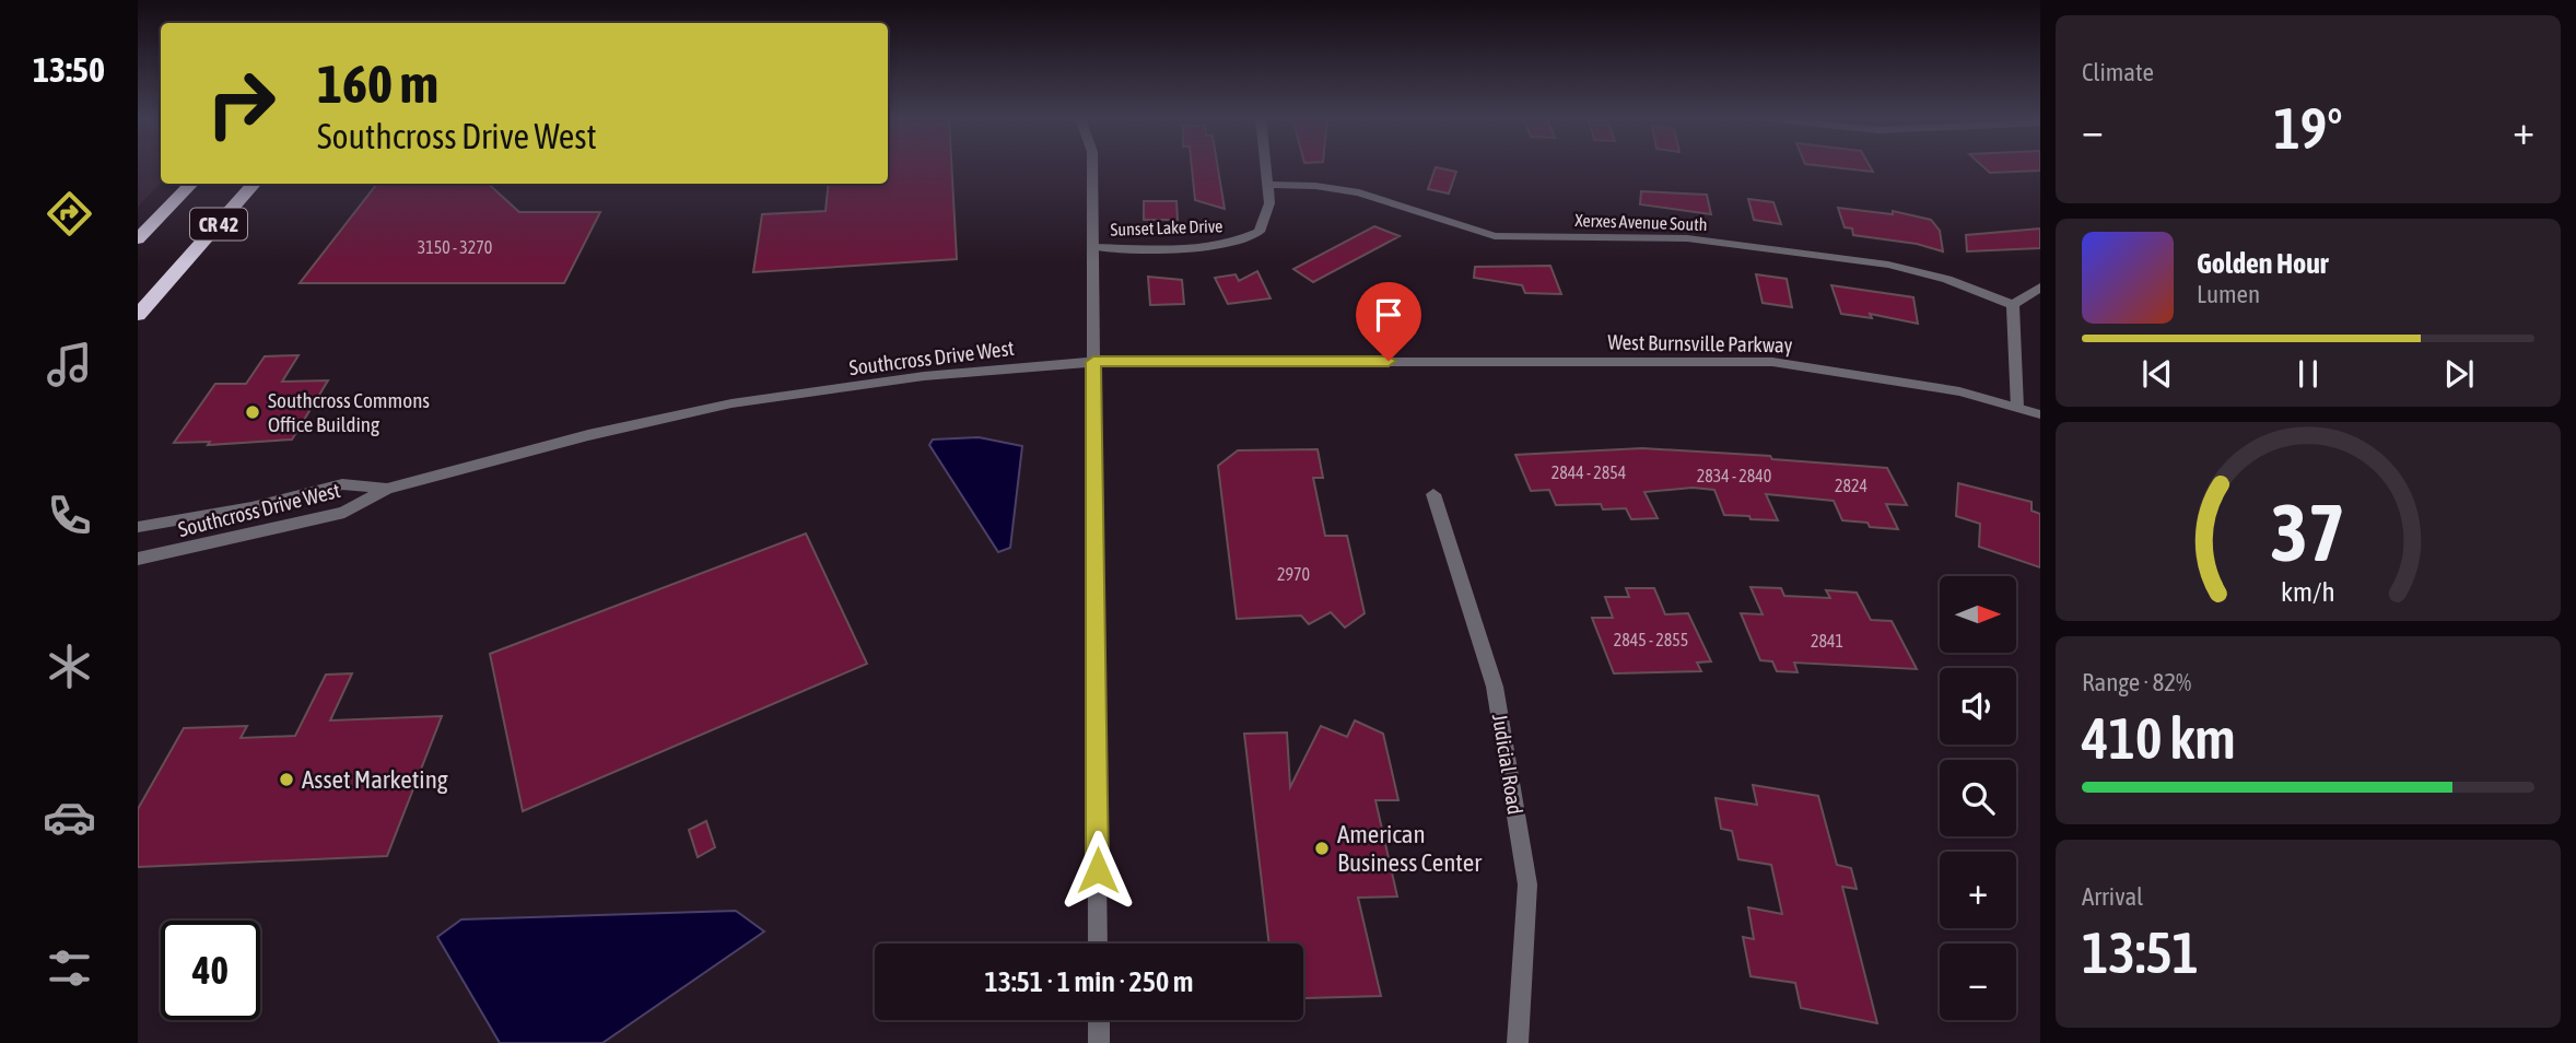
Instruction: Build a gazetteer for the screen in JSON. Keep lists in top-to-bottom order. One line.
{"streets":{"highway":["CR 42"],"street":["Xerxes Avenue South","Sunset Lake Drive","West Burnsville Parkway","Southcross Drive West","Judicial Road"]},"crossings":[["Xerxes Avenue South","Sunset Lake Drive"],["West Burnsville Parkway","Southcross Drive West"]],"places":["Southcross Commons Office Building","Asset Marketing","American Business Center"],"house_numbers":["3150 - 3270","2844 - 2854","2834 - 2840","2824","2970","2845 - 2855","2841"],"north":"right","page":{"tabs":"13:50","tile":["Climate",["Range · 82%","410 km"],["Arrival","13:51"]],"turn":["160 m","Southcross Drive West"],"heat":["−","19°","+"],"song":["Golden Hour","Lumen"],"map_buttons":["+","−"],"limit":"40","trip":"13:51 · 1 min · 250 m","gauge":["37","km/h"]}}
